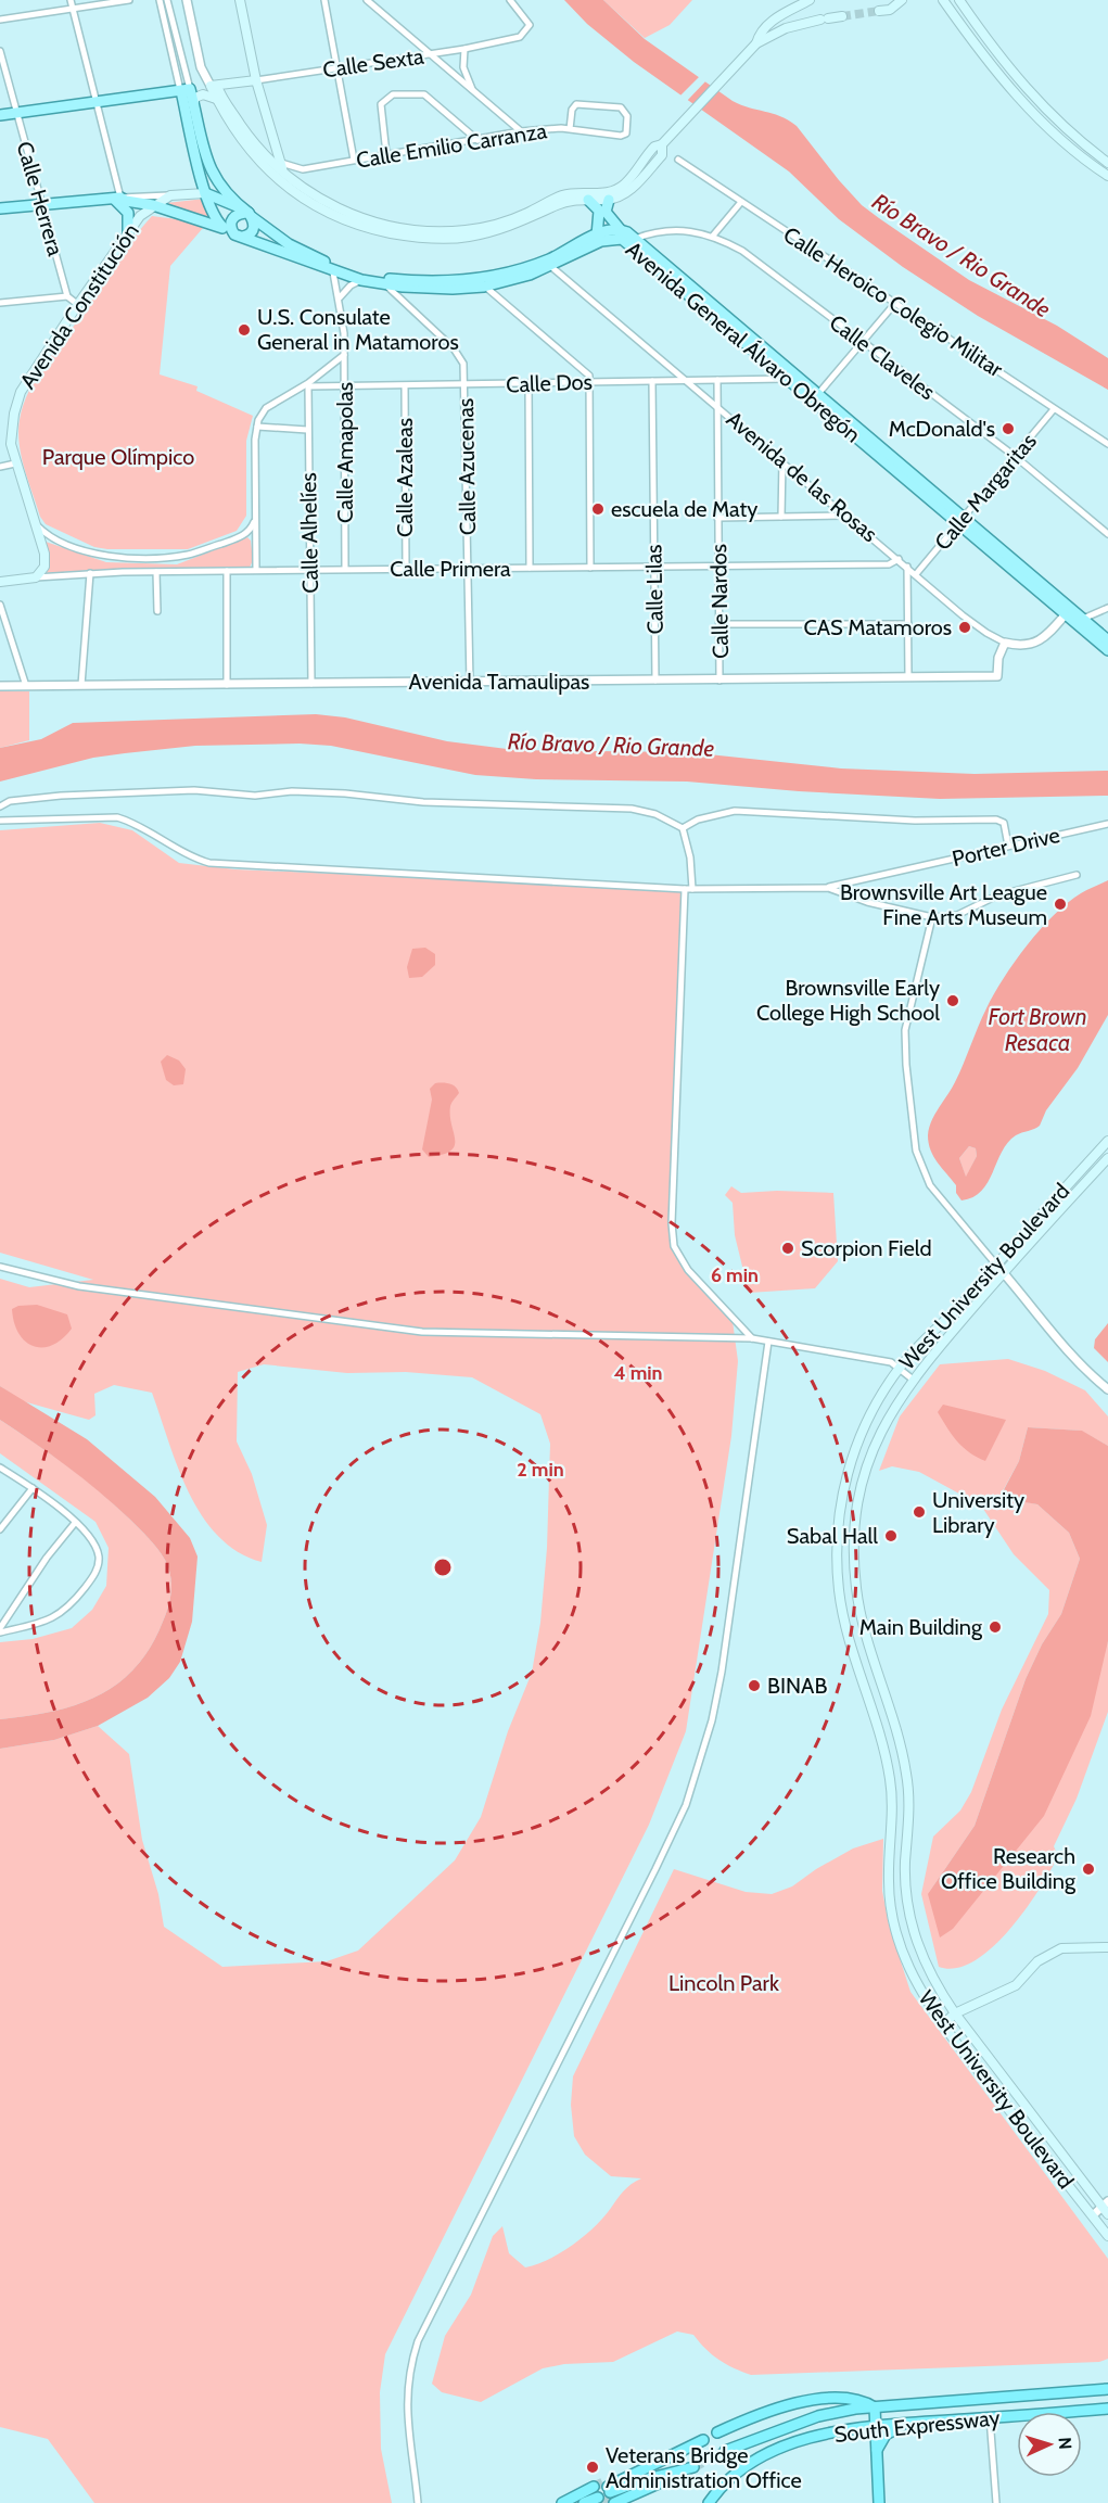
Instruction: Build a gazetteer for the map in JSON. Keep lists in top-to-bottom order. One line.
{"streets":{"highway":["South Expressway"],"main road":["Calle Sexta","Avenida Constitución","Avenida General Álvaro Obregón","Calle Primera","West University Boulevard"],"street":["Calle Emilio Carranza","Calle Herrera","Calle Heroico Colegio Militar","Calle Claveles","Calle Dos","Calle Amapolas","Calle Azucenas","Avenida de las Rosas","Calle Azaleas","Calle Margaritas","Calle Alhelíes","Calle Lilas","Calle Nardos","Avenida Tamaulipas","Porter Drive"]},"crossings":[["Calle Heroico Colegio Militar","Calle Margaritas"],["Avenida Constitución","Avenida General Álvaro Obregón"],["Avenida Constitución","Calle Primera"],["Avenida General Álvaro Obregón","Calle Claveles"],["Avenida General Álvaro Obregón","Calle Dos"],["Avenida General Álvaro Obregón","Calle Amapolas"],["Avenida General Álvaro Obregón","Calle Azucenas"],["Avenida General Álvaro Obregón","Avenida de las Rosas"],["Avenida General Álvaro Obregón","Calle Margaritas"],["Calle Claveles","Calle Margaritas"],["Calle Dos","Calle Amapolas"],["Calle Dos","Calle Azucenas"],["Calle Dos","Avenida de las Rosas"],["Calle Dos","Calle Azaleas"],["Calle Dos","Calle Alhelíes"],["Calle Dos","Calle Lilas"],["Calle Dos","Calle Nardos"],["Calle Amapolas","Calle Primera"],["Calle Azucenas","Calle Primera"],["Calle Azucenas","Avenida Tamaulipas"],["Avenida de las Rosas","Calle Margaritas"],["Avenida de las Rosas","Calle Primera"],["Avenida de las Rosas","Calle Nardos"],["Avenida de las Rosas","Avenida Tamaulipas"],["Calle Azaleas","Calle Primera"],["Calle Alhelíes","Calle Primera"],["Calle Alhelíes","Avenida Tamaulipas"],["Calle Primera","Calle Lilas"],["Calle Primera","Calle Nardos"],["Calle Lilas","Avenida Tamaulipas"],["Calle Nardos","Avenida Tamaulipas"]],"water":["Río Bravo / Rio Grande","Fort Brown Resaca"],"parks":["Parque Olímpico","Lincoln Park"],"places":["U.S. Consulate General in Matamoros","McDonald's","escuela de Maty","CAS Matamoros","Brownsville Art League Fine Arts Museum","Brownsville Early College High School","Scorpion Field","University Library","Sabal Hall","Main Building","BINAB","Research Office Building","Veterans Bridge Administration Office"],"north":"right","rings":["6 min","4 min","2 min"]}
